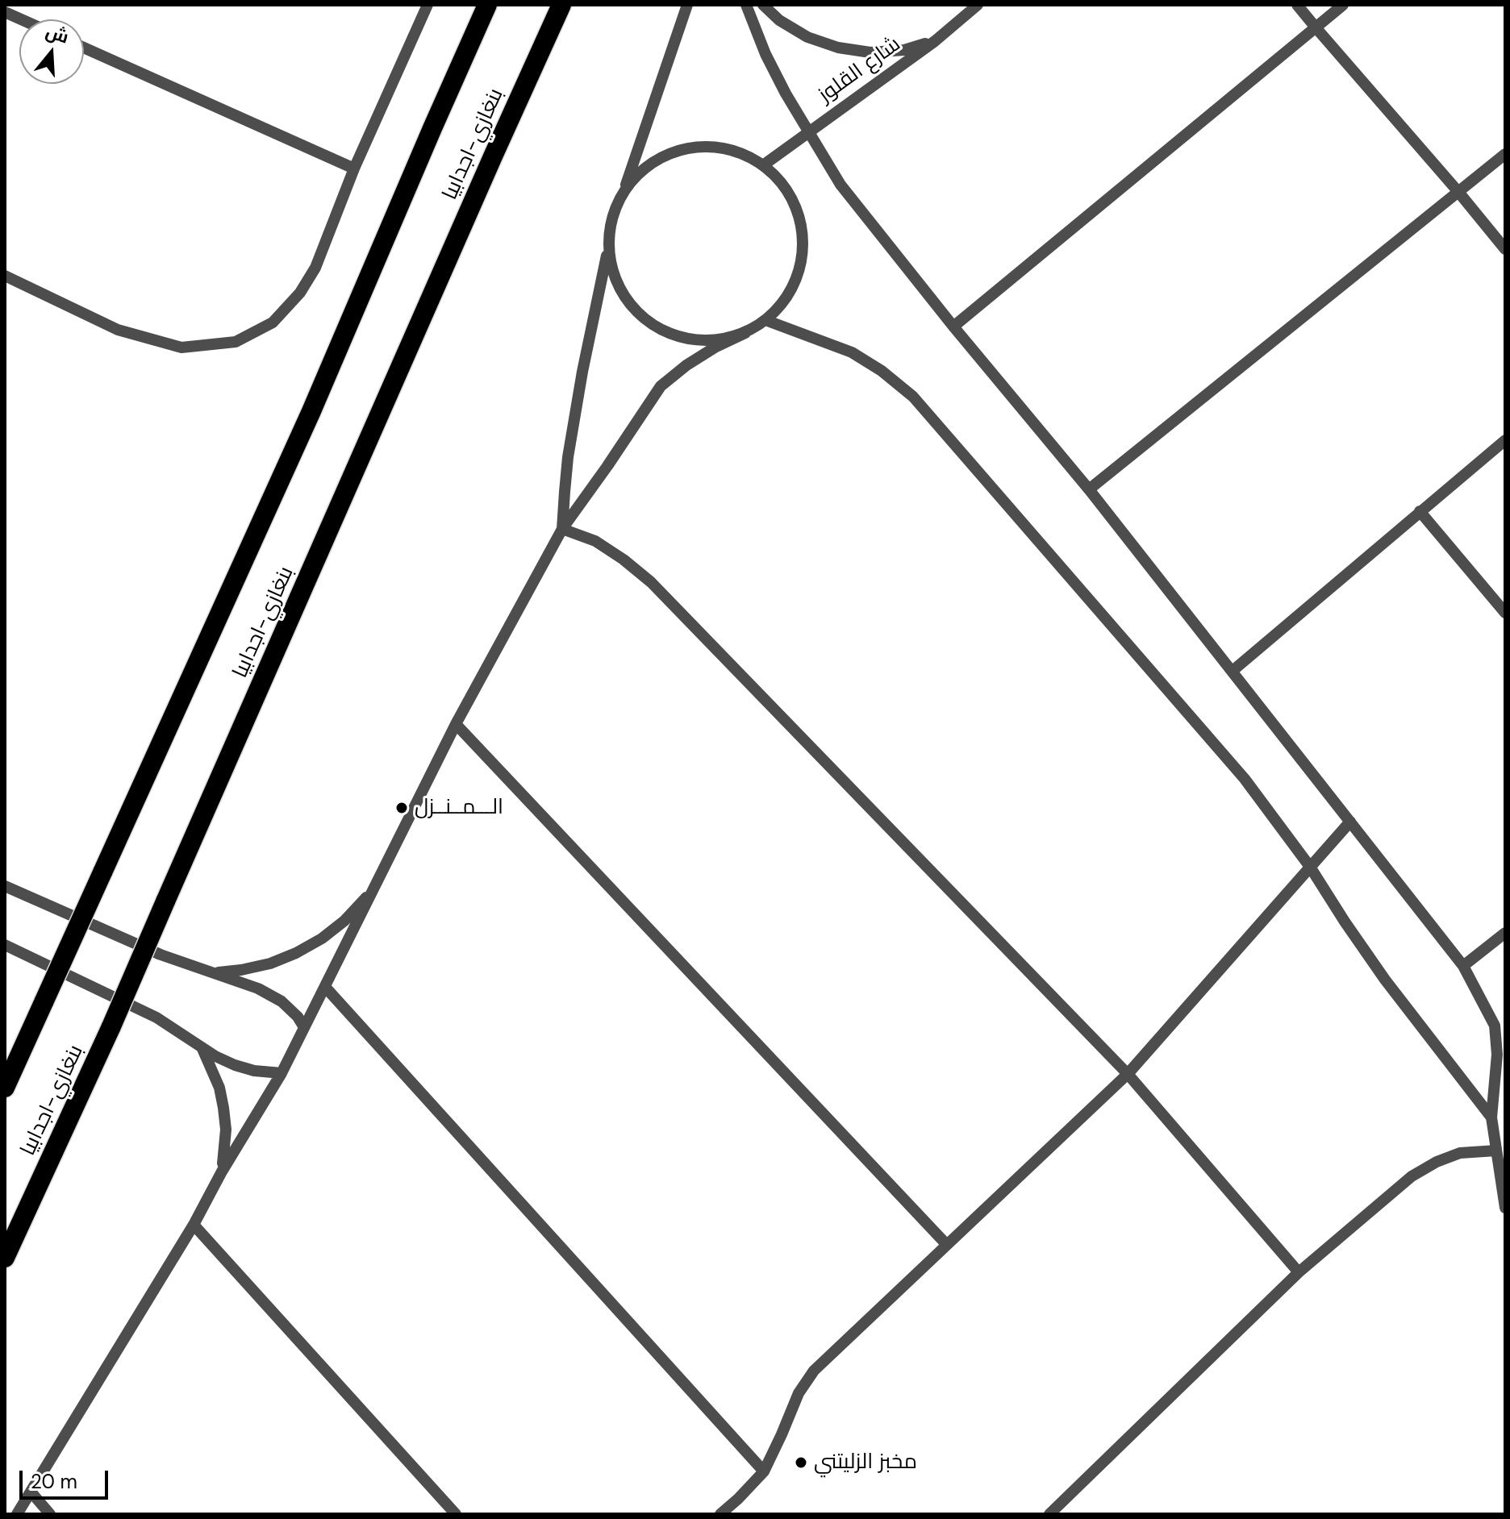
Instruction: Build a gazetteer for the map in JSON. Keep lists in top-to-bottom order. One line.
{"streets":{"highway":["بنغازي-اجدابيا"],"street":["شارع القلوز"]},"places":["الـــمــنــزل","مخبز الزليتني"],"scale_bar":"20 m","north":"top"}
